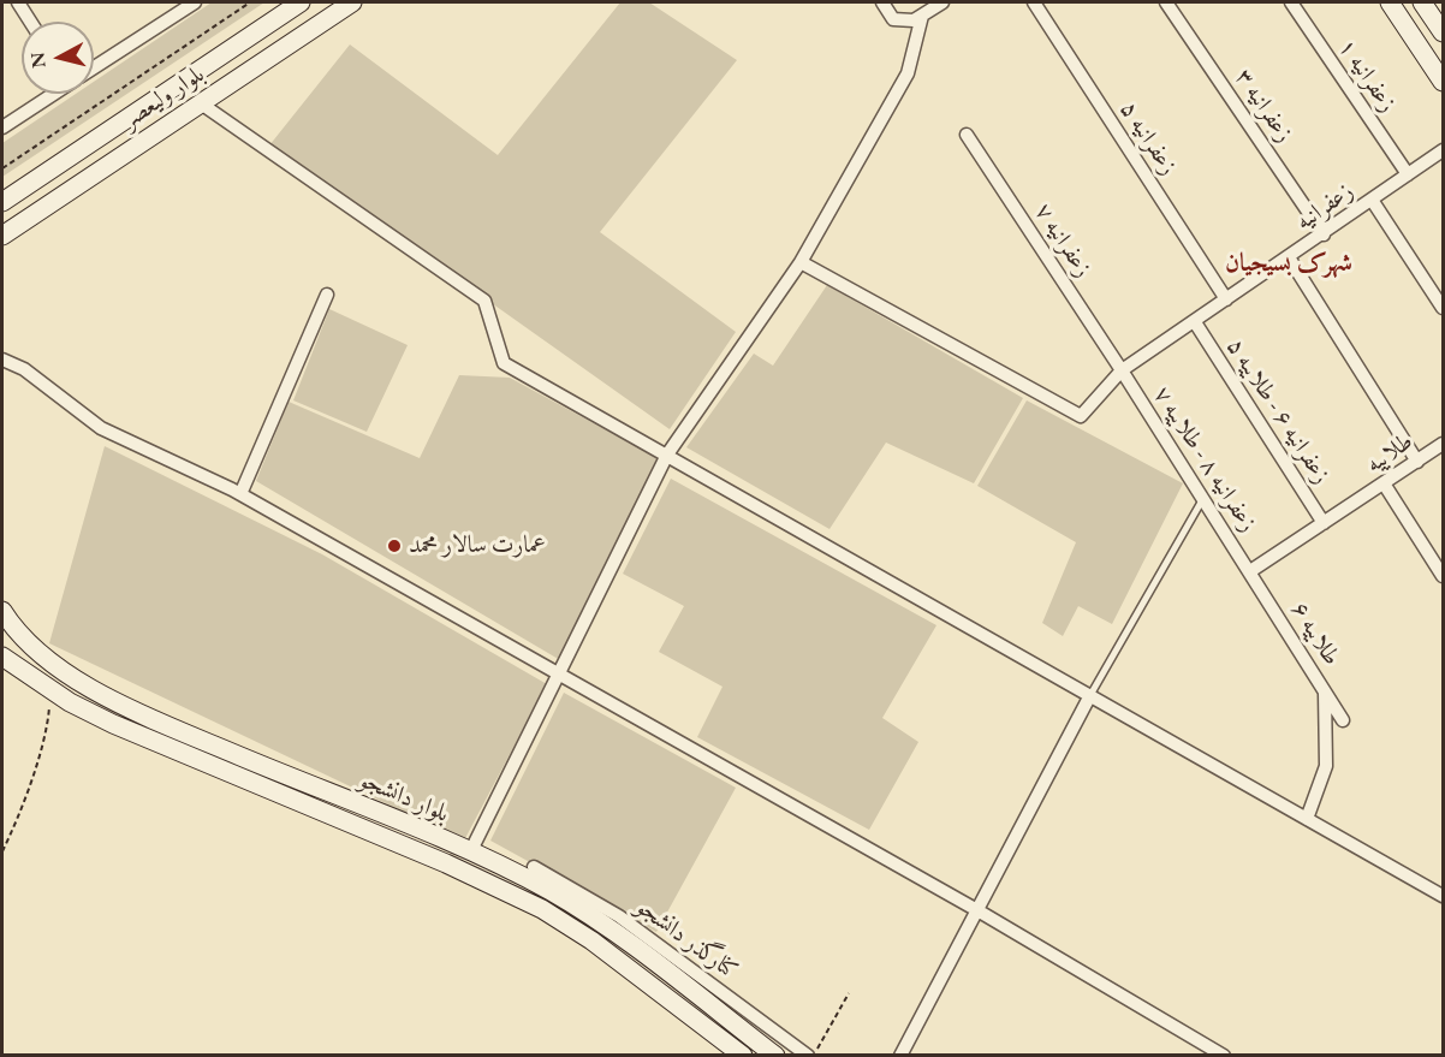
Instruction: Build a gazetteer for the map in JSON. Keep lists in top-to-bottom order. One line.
{"streets":{"main road":["بلوار ولیعصر","بلوار دانشجو"],"street":["زعفرانیه ۱","زعفرانیه ۳","زعفرانیه ۵","زعفرانیه","زعفرانیه ۷","زعفرانیه ۶ - طلاییه ۵","طلاییه","زعفرانیه ۸ - طلاییه ۷","طلاییه ۶","کنارگذر دانشجو"]},"crossings":[["زعفرانیه ۱","زعفرانیه"],["زعفرانیه ۳","زعفرانیه"],["زعفرانیه ۵","زعفرانیه"],["زعفرانیه","زعفرانیه ۷"],["زعفرانیه","زعفرانیه ۶ - طلاییه ۵"],["زعفرانیه","زعفرانیه ۸ - طلاییه ۷"],["زعفرانیه ۷","زعفرانیه ۸ - طلاییه ۷"],["زعفرانیه ۶ - طلاییه ۵","طلاییه"],["طلاییه","زعفرانیه ۸ - طلاییه ۷"],["طلاییه","طلاییه ۶"],["زعفرانیه ۸ - طلاییه ۷","طلاییه ۶"]],"districts":["شهرک بسیجیان"],"places":["عمارت سالار محمد"],"north":"left"}
